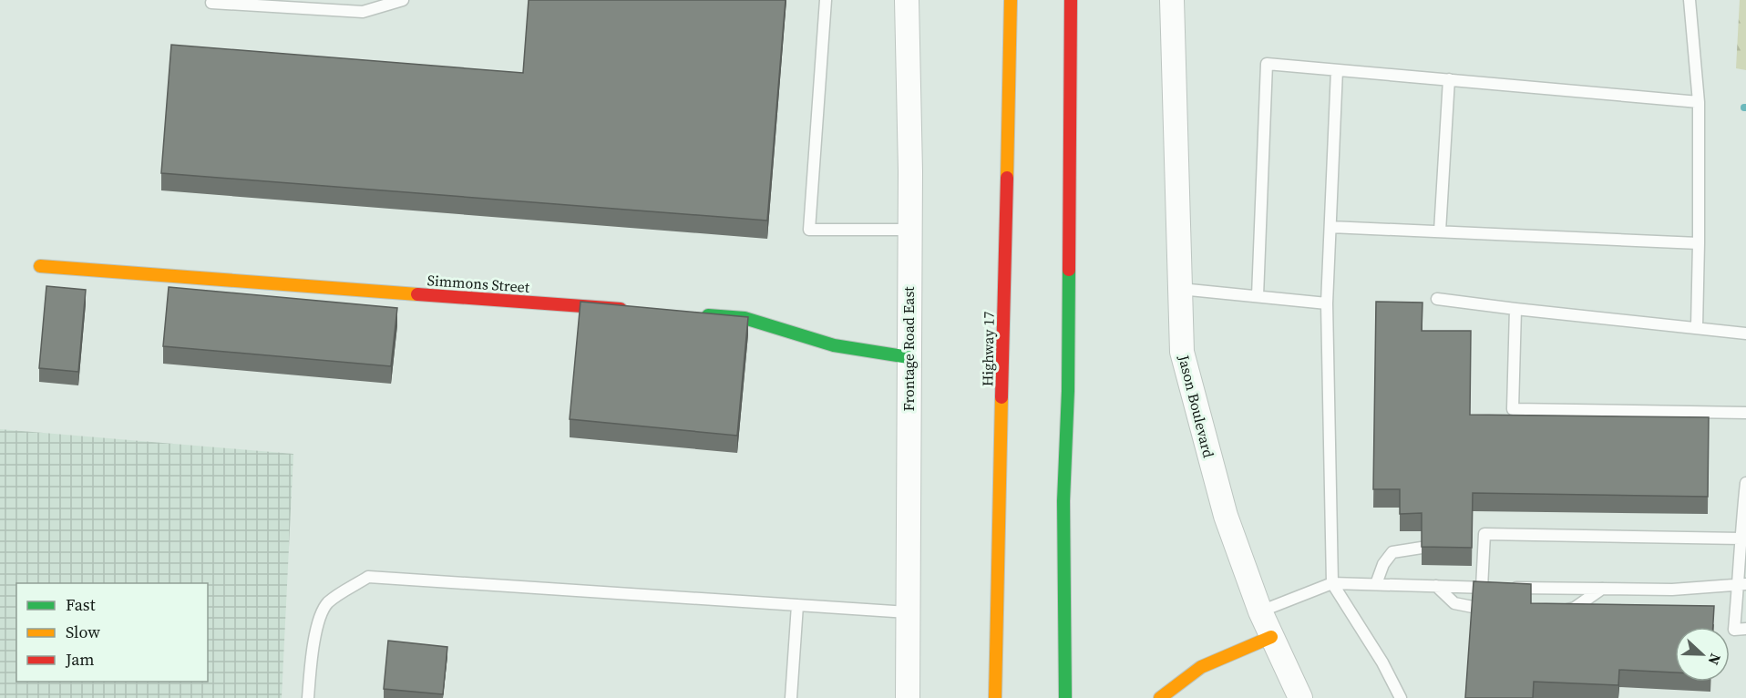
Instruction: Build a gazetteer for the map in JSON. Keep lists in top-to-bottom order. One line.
{"streets":{"main road":["Simmons Street","Highway 17"],"street":["Frontage Road East","Jason Boulevard"]},"legend":["Fast","Slow","Jam"],"north":"right"}
